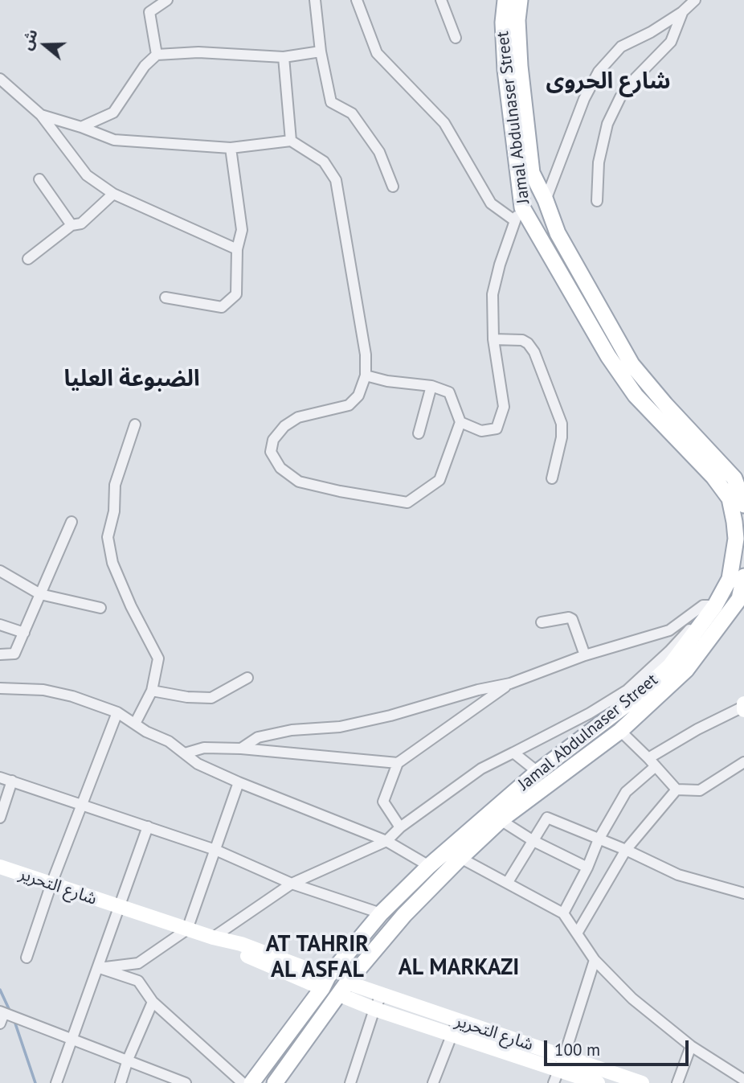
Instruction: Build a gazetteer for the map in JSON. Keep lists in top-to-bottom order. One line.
{"streets":{"main road":["Jamal Abdulnaser Street","شارع التحرير"]},"crossings":[["Jamal Abdulnaser Street","شارع التحرير"]],"districts":["شارع الحروى","الضبوعة العليا","AT TAHRIR AL ASFAL","AL MARKAZI"],"scale_bar":"100 m","north":"left"}
